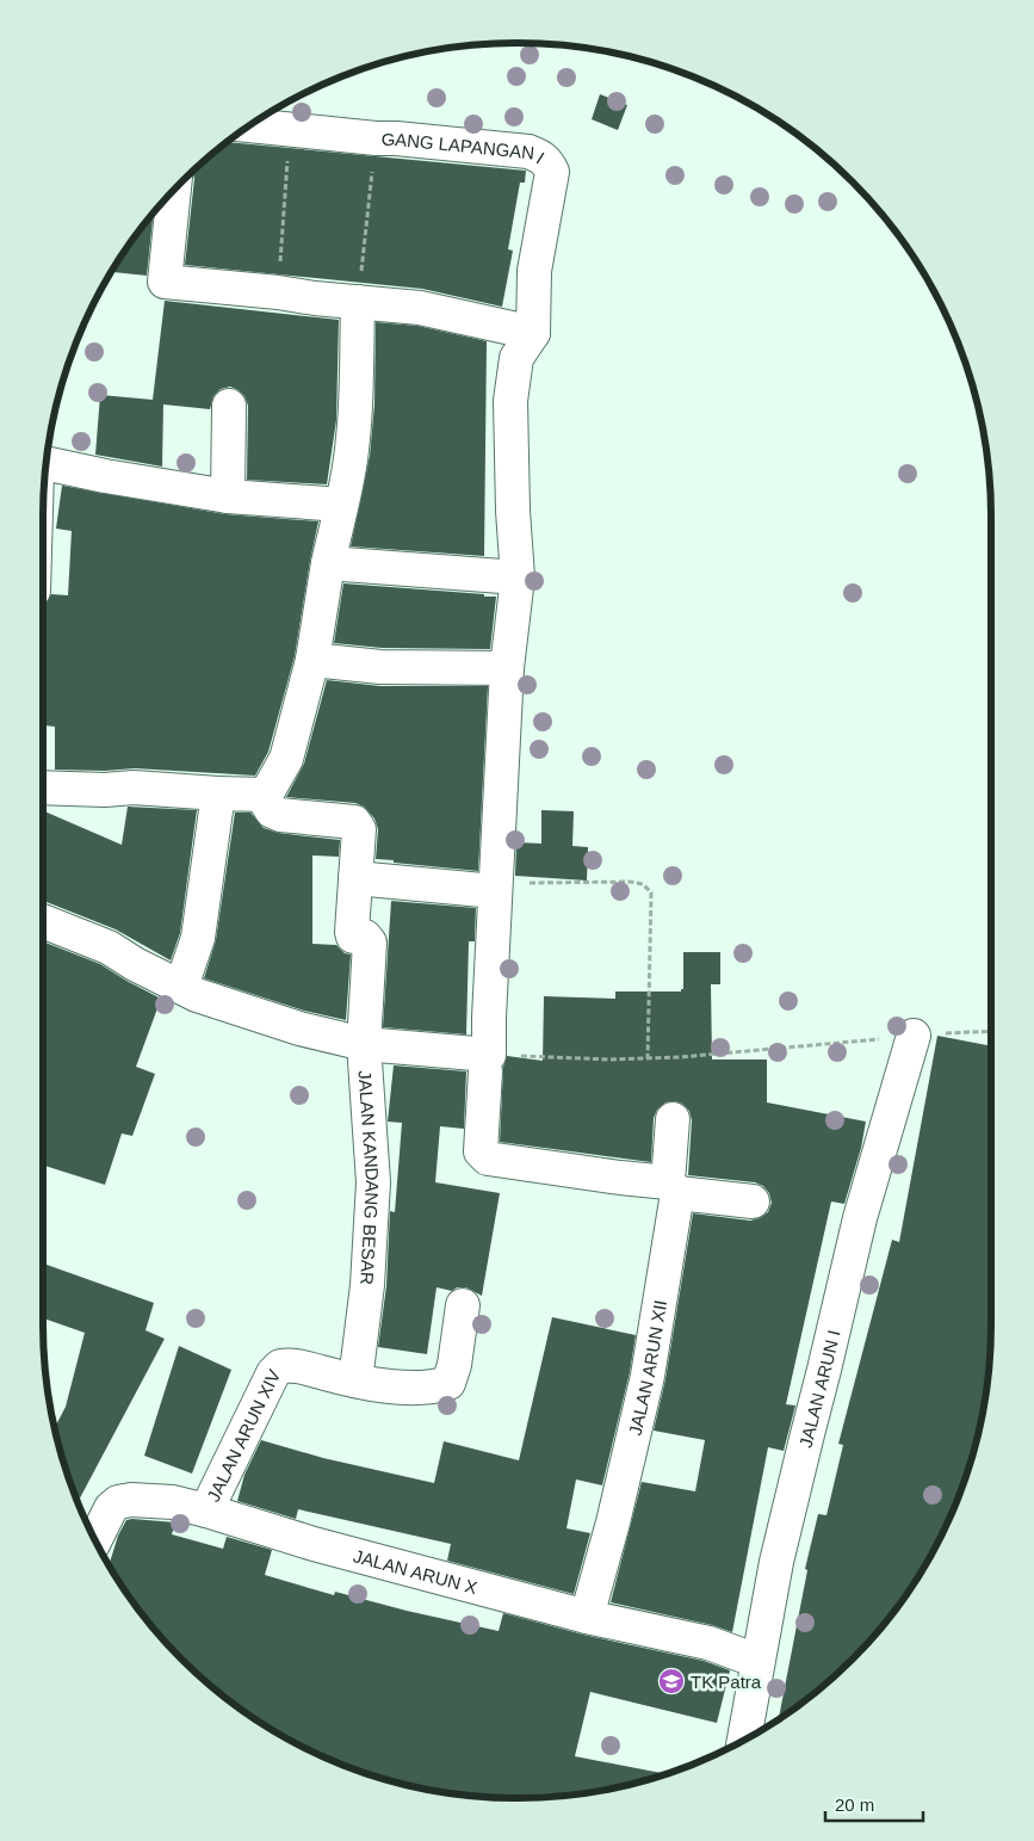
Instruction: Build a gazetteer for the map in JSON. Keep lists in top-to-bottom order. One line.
{"streets":{"street":["GANG LAPANGAN I","JALAN KANDANG BESAR","JALAN ARUN XII","JALAN ARUN I","JALAN ARUN XIV","JALAN ARUN X"]},"crossings":[["JALAN KANDANG BESAR","JALAN ARUN XIV"],["JALAN ARUN XII","JALAN ARUN X"],["JALAN ARUN I","JALAN ARUN X"],["JALAN ARUN XIV","JALAN ARUN X"]],"places":{"school or university":["TK Patra"]},"scale_bar":"20 m"}
